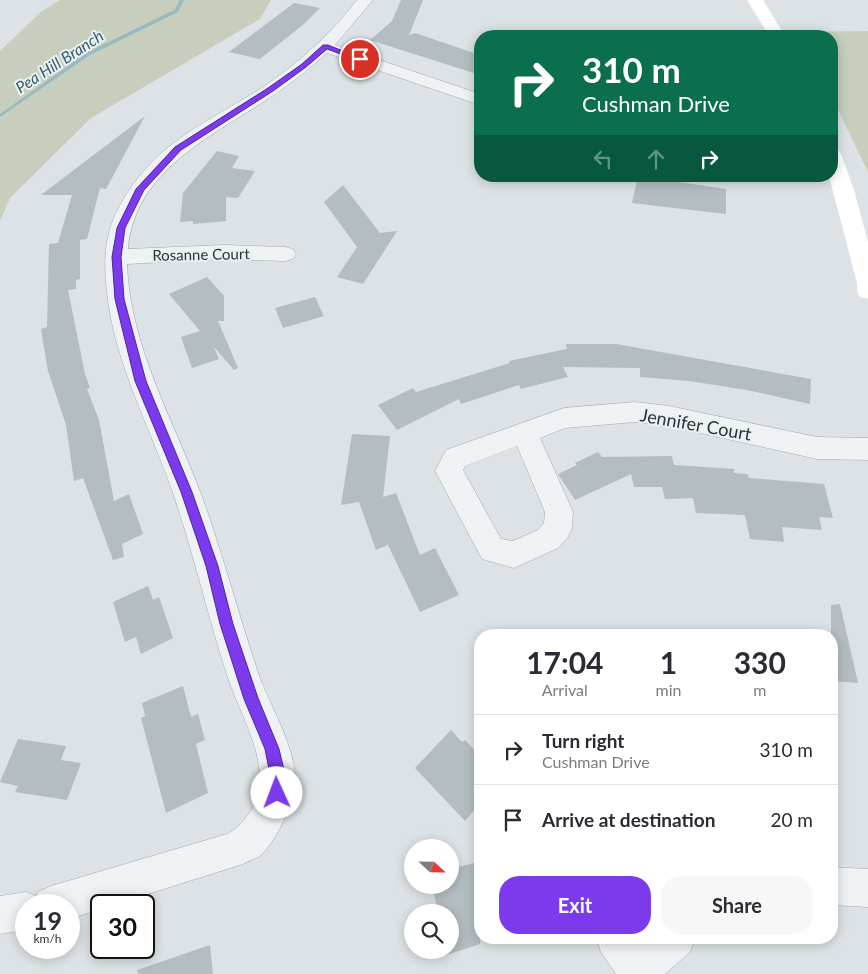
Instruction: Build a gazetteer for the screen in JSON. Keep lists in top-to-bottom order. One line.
{"streets":{"street":["Rosanne Court","Jennifer Court"]},"water":["Pea Hill Branch"],"north":"right","page":{"turn":["310 m","Cushman Drive"],"eta":["17:04","Arrival","1","min","330","m"],"list":[{"name":"Turn right","note":"Cushman Drive","value":"310 m"},{"name":"Arrive at destination","value":"20 m"}],"buttons":["Exit","Share"],"speed":"19 km/h","limit":"30"}}
